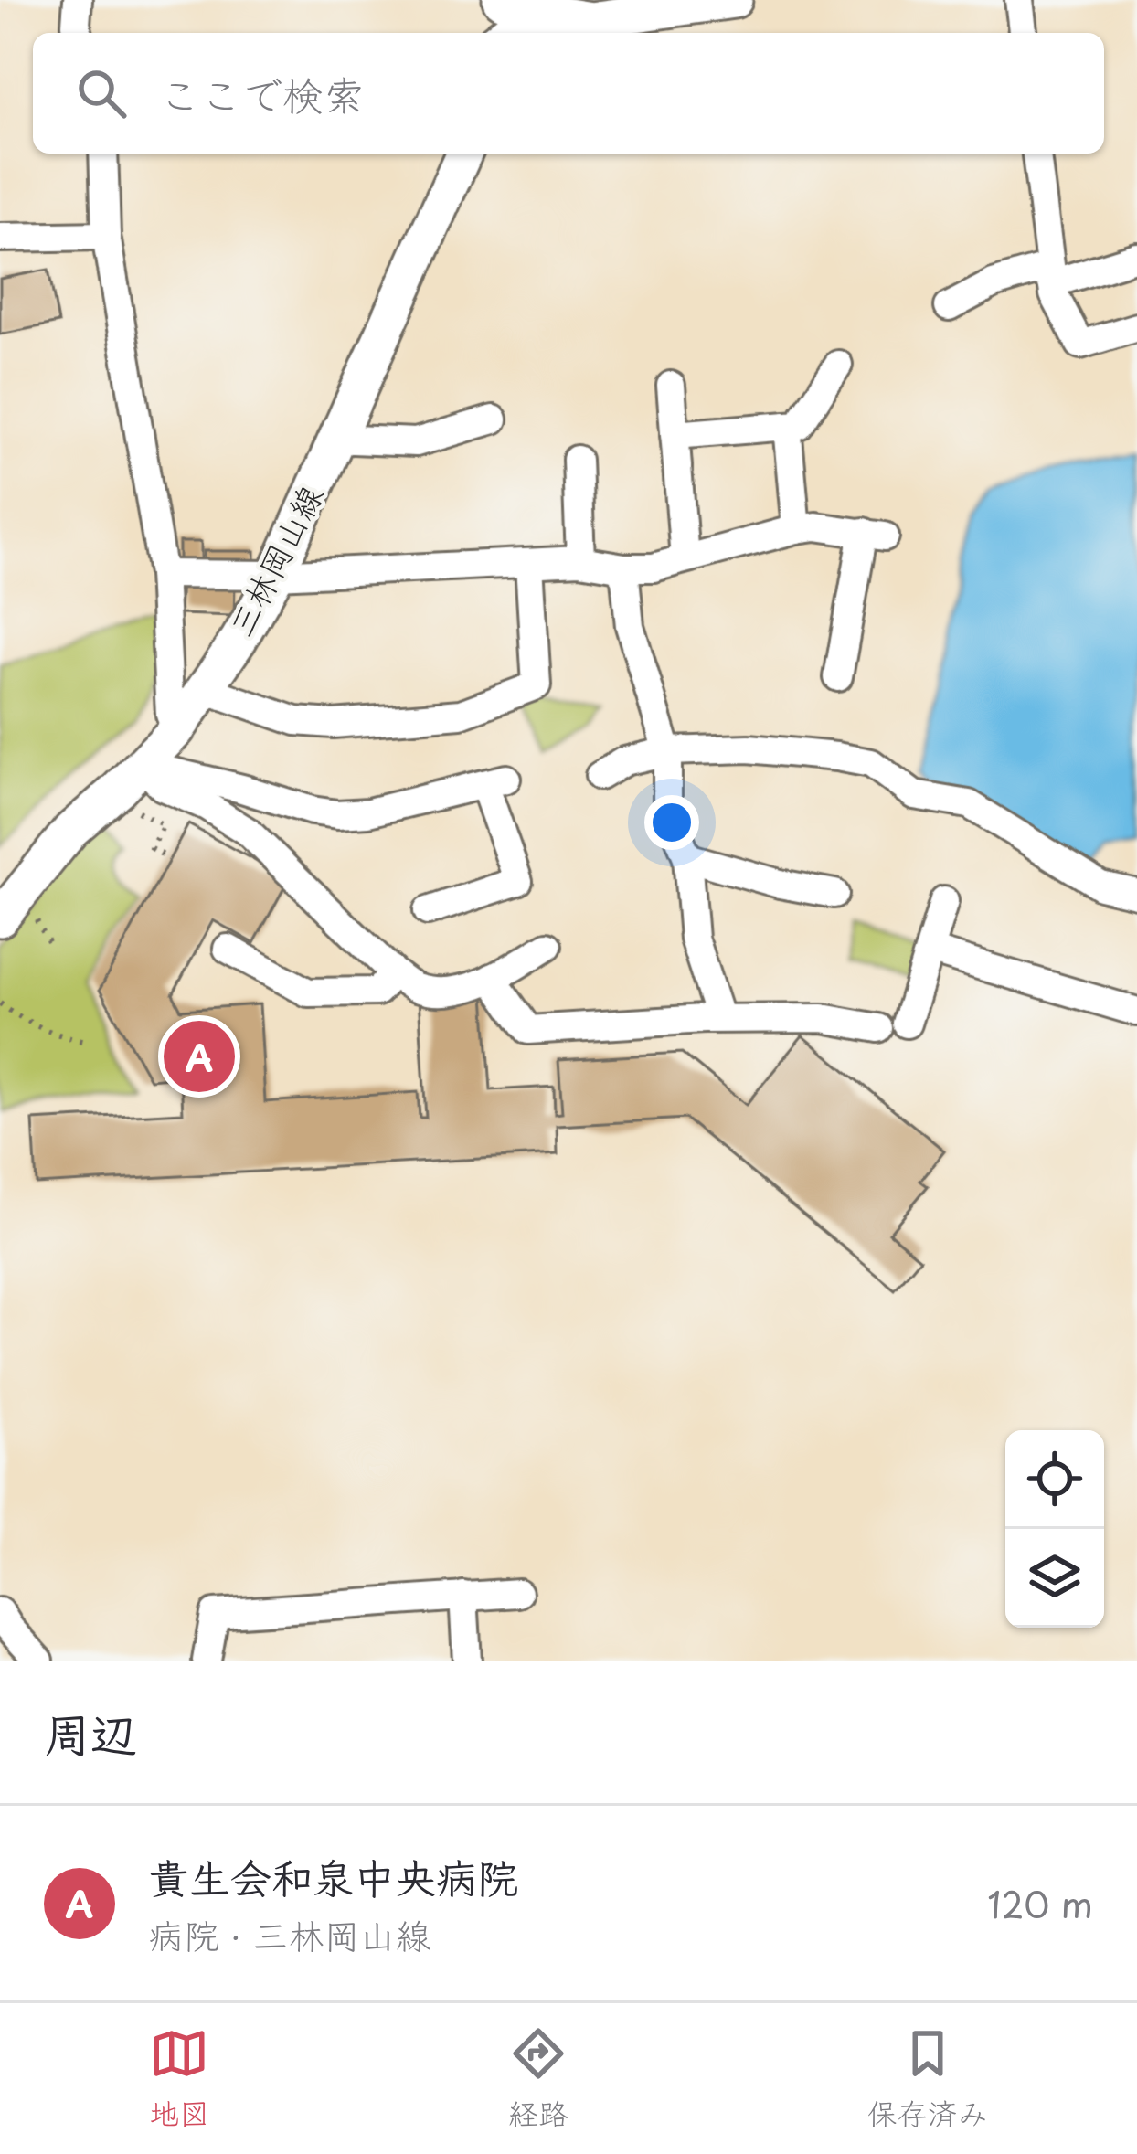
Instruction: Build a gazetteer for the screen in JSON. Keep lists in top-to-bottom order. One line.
{"streets":{"main road":["三林岡山線"]},"page":{"search":"ここで検索","pins":"A","heading":"周辺","list":[{"mark":"A","name":"貴生会和泉中央病院","note":"病院 · 三林岡山線","value":"120 m"}],"nav":["地図","経路","保存済み"]}}
